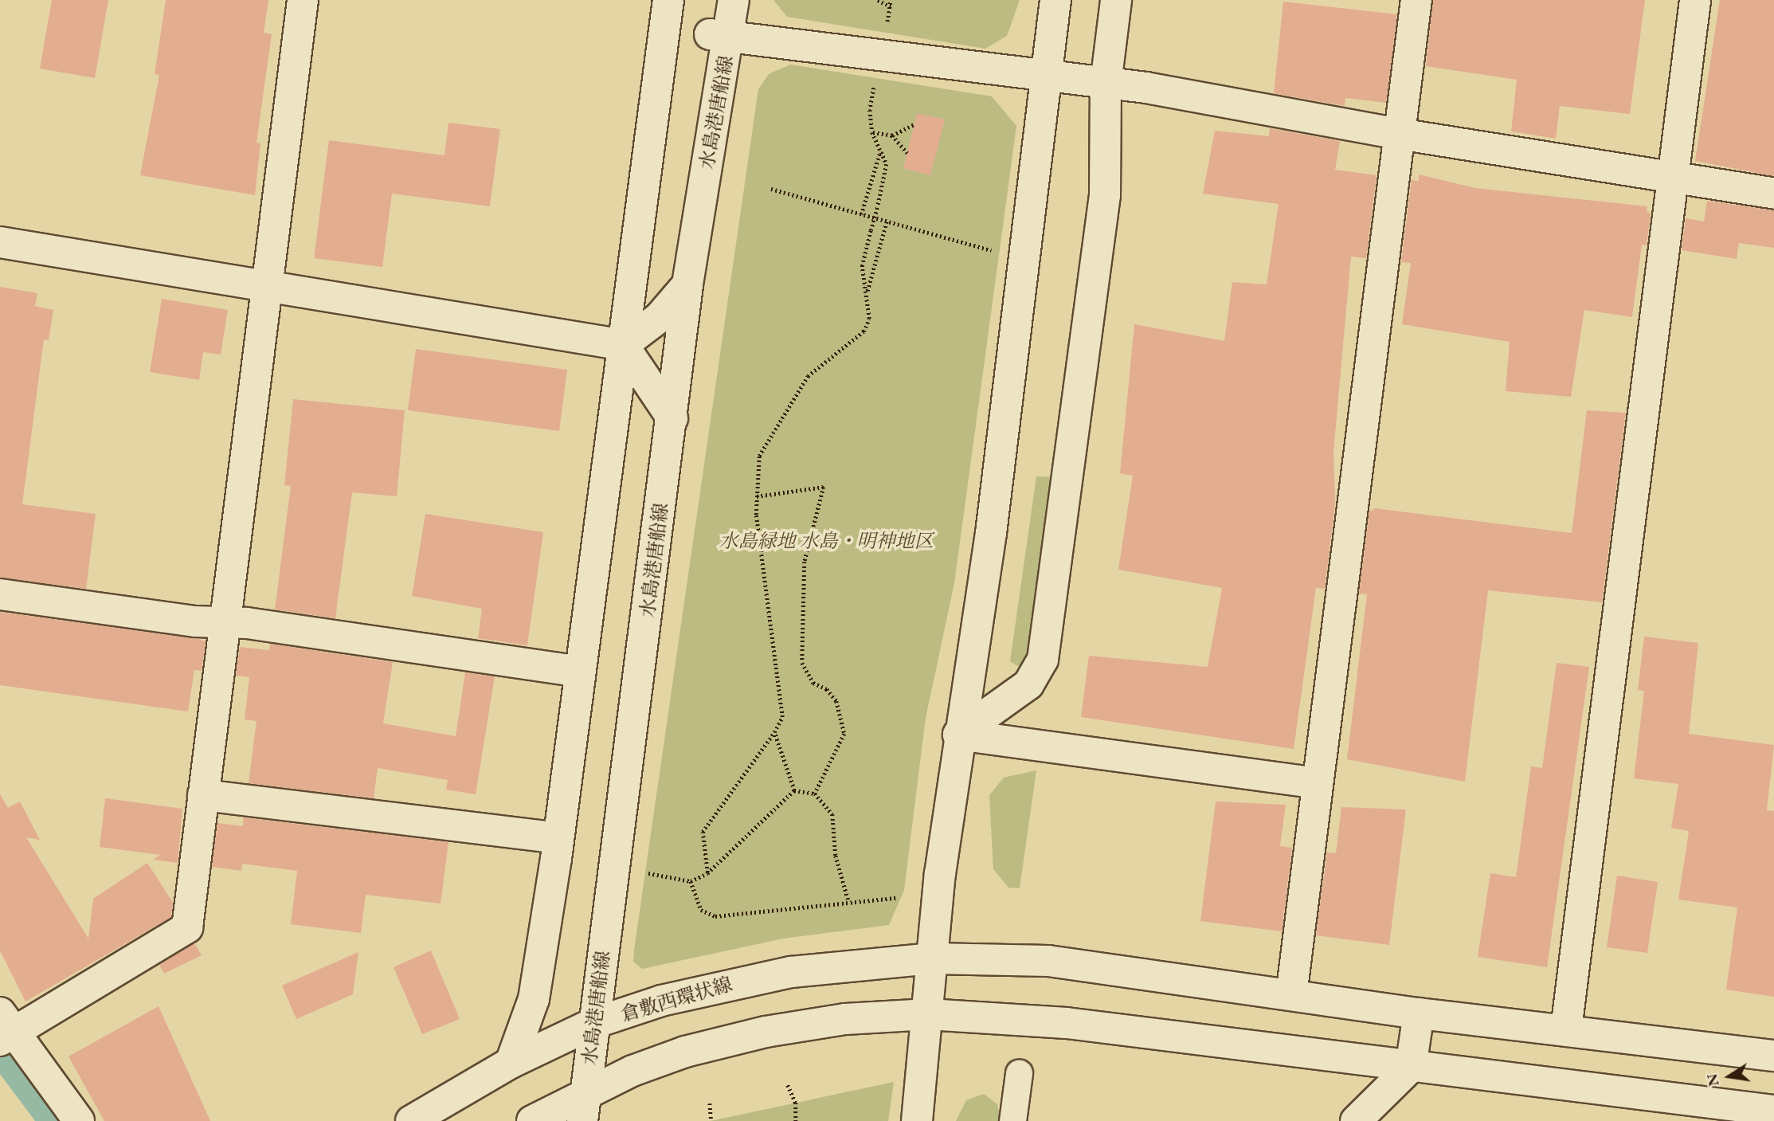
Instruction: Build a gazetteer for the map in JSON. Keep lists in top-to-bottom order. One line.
{"streets":{"street":["水島港唐船線","倉敷西環状線"]},"crossings":[["水島港唐船線","倉敷西環状線"]],"parks":["水島緑地 水島・明神地区"],"north":"left"}
